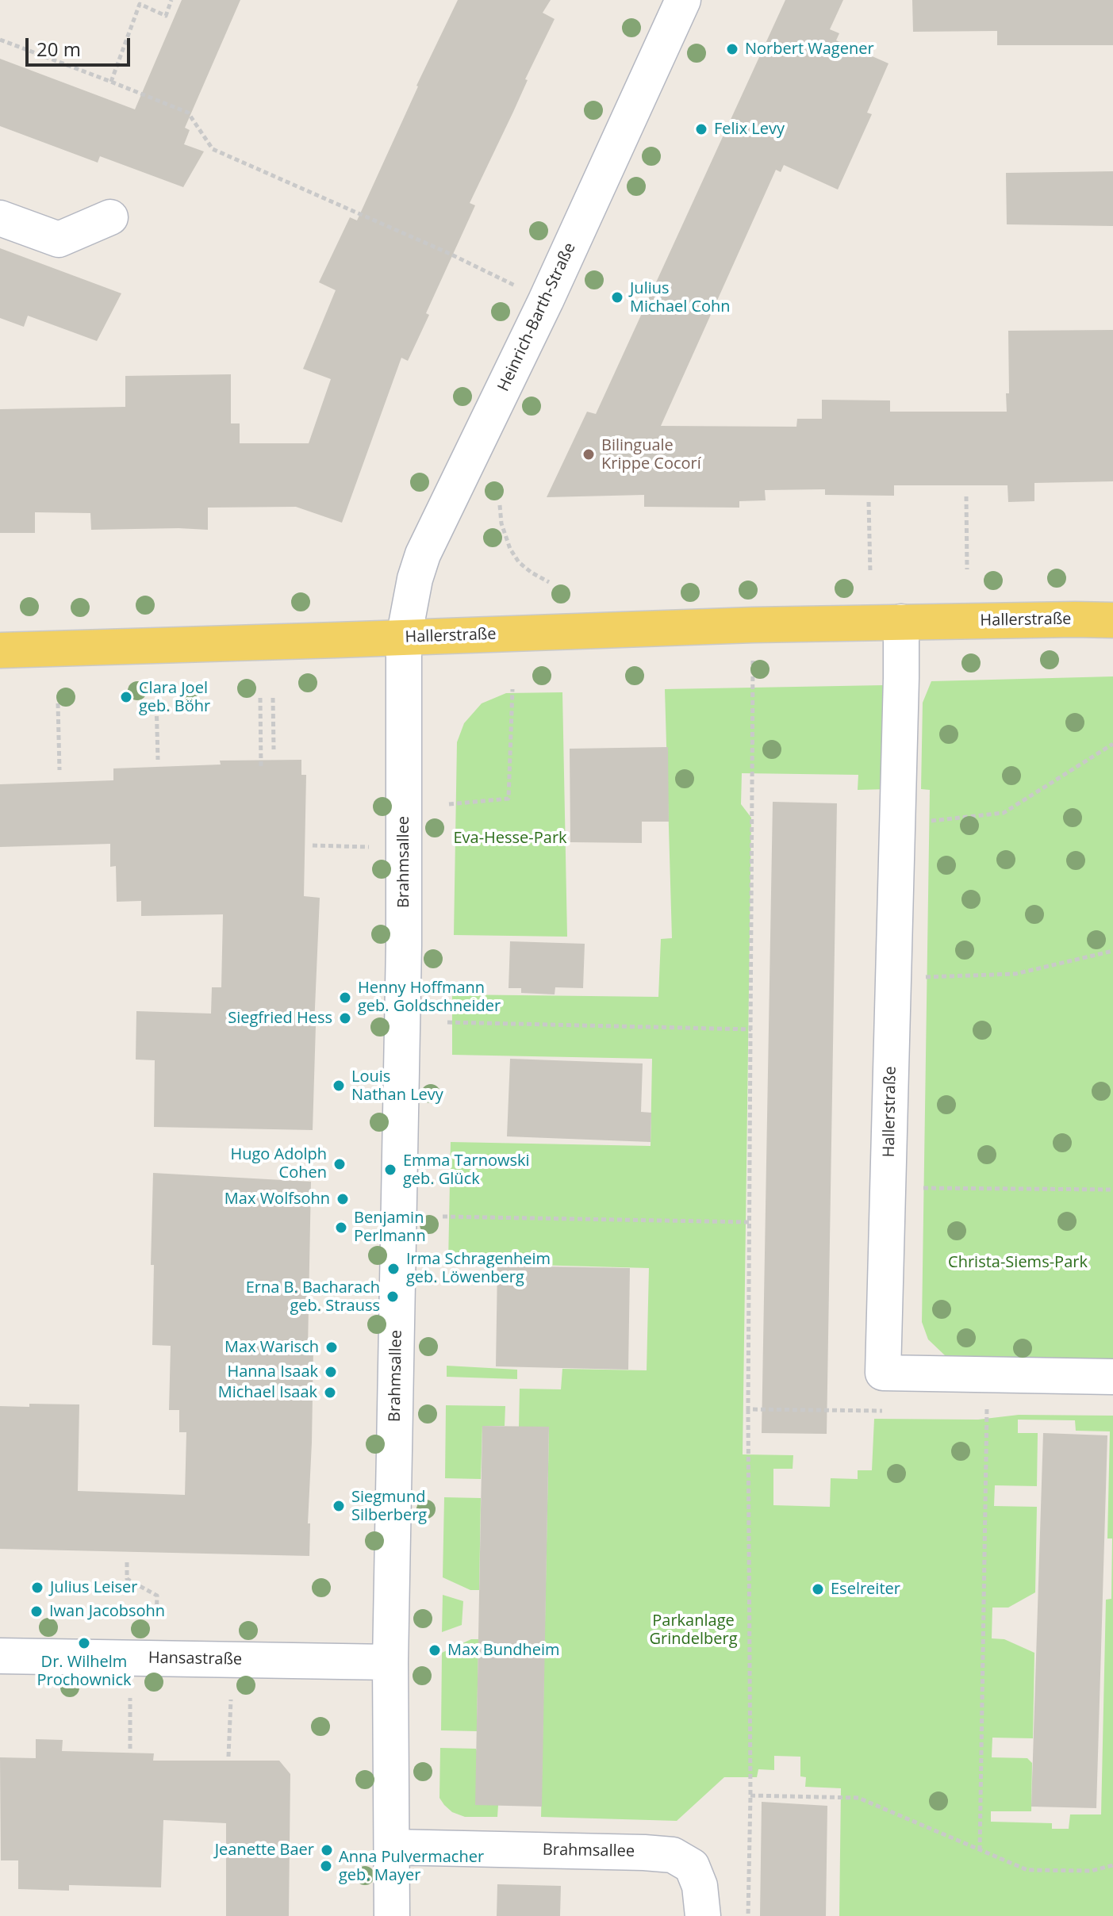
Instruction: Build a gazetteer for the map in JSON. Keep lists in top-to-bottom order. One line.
{"streets":{"main road":["Hallerstraße"],"street":["Heinrich-Barth-Straße","Brahmsallee","Hansastraße"]},"crossings":[["Heinrich-Barth-Straße","Hallerstraße"],["Heinrich-Barth-Straße","Brahmsallee"],["Hallerstraße","Brahmsallee"],["Brahmsallee","Hansastraße"]],"parks":["Eva-Hesse-Park","Christa-Siems-Park","Parkanlage Grindelberg"],"places":["Norbert Wagener","Felix Levy","Julius Michael Cohn","Bilinguale Krippe Cocorí","Clara Joel geb. Böhr","Henny Hoffmann geb. Goldschneider","Siegfried Hess","Louis Nathan Levy","Hugo Adolph Cohen","Emma Tarnowski geb. Glück","Max Wolfsohn","Benjamin Perlmann","Irma Schragenheim geb. Löwenberg","Erna B. Bacharach geb. Strauss","Max Warisch","Hanna Isaak","Michael Isaak","Siegmund Silberberg","Julius Leiser","Eselreiter","Iwan Jacobsohn","Dr. Wilhelm Prochownick","Max Bundheim","Jeanette Baer","Anna Pulvermacher geb. Mayer"],"scale_bar":"20 m"}
